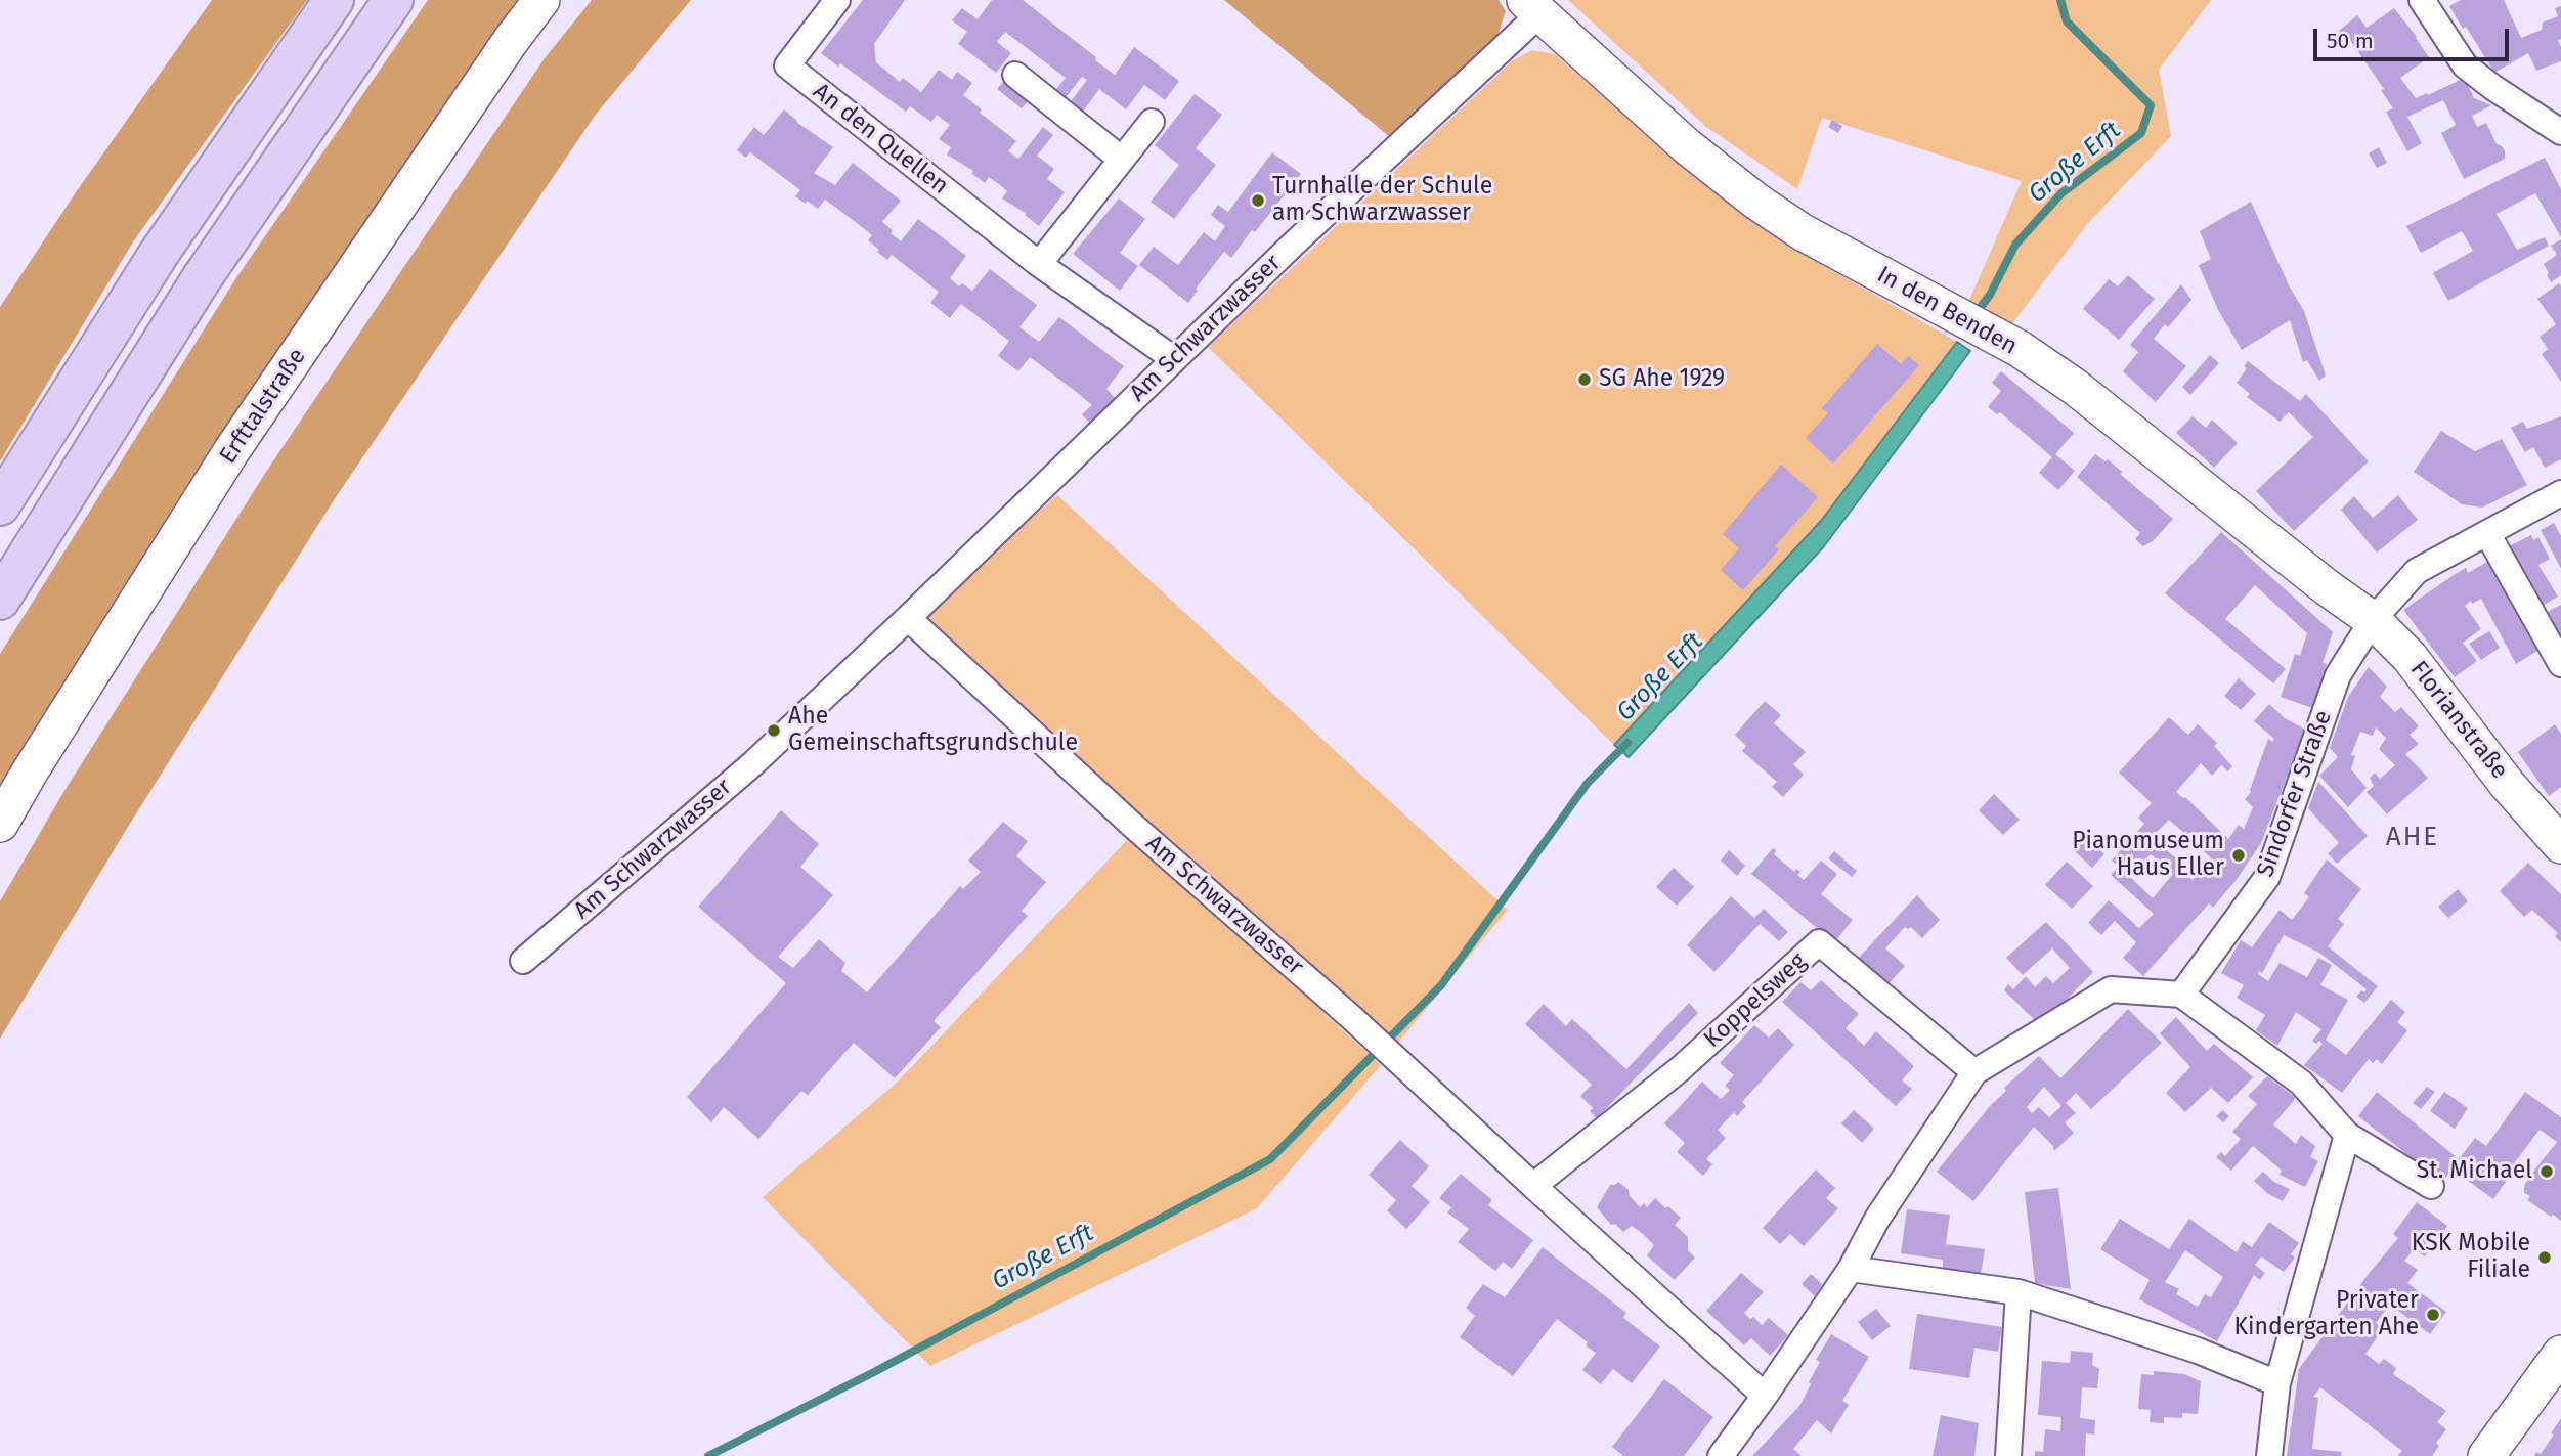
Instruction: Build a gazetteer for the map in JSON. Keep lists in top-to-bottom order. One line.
{"streets":{"street":["An den Quellen","In den Benden","Am Schwarzwasser","Erfttalstraße","Florianstraße","Sindorfer Straße","Koppelsweg"]},"crossings":[["An den Quellen","Am Schwarzwasser"],["In den Benden","Am Schwarzwasser"],["In den Benden","Florianstraße"],["In den Benden","Sindorfer Straße"],["Am Schwarzwasser","Koppelsweg"],["Florianstraße","Sindorfer Straße"]],"districts":["AHE"],"water":["Große Erft"],"places":["Turnhalle der Schule am Schwarzwasser","SG Ahe 1929","Ahe Gemeinschaftsgrundschule","Pianomuseum Haus Eller","St. Michael","KSK Mobile Filiale","Privater Kindergarten Ahe"],"scale_bar":"50 m"}
